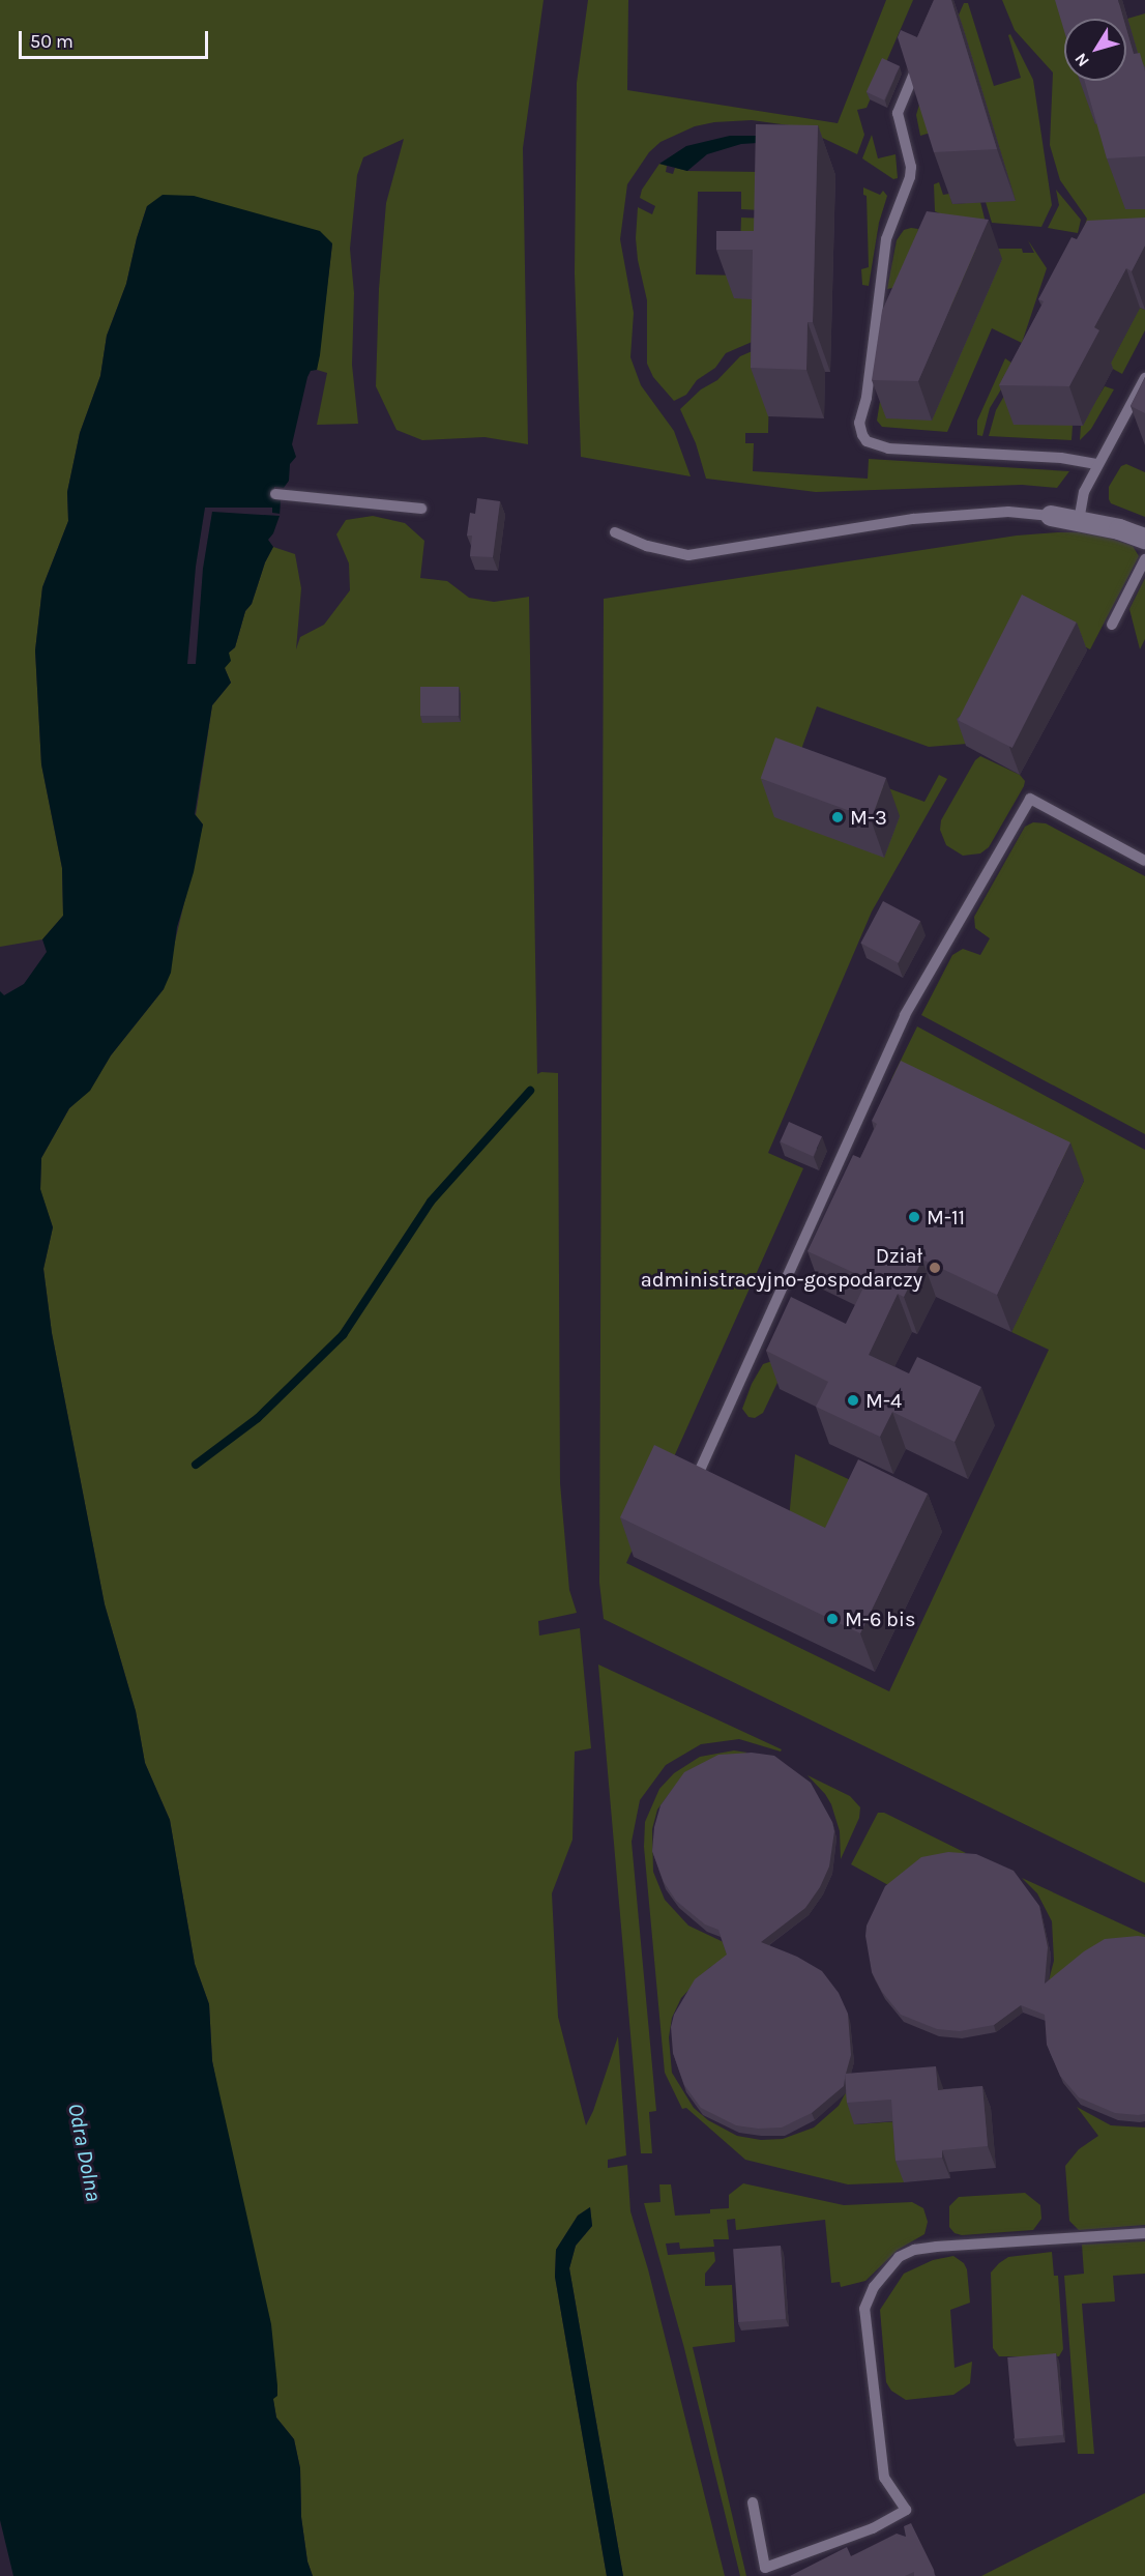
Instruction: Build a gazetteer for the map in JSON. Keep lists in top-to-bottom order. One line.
{"water":["Odra Dolna"],"places":["M-3","M-11","Dział administracyjno-gospodarczy","M-4","M-6 bis"],"scale_bar":"50 m","north":"bottom left"}
